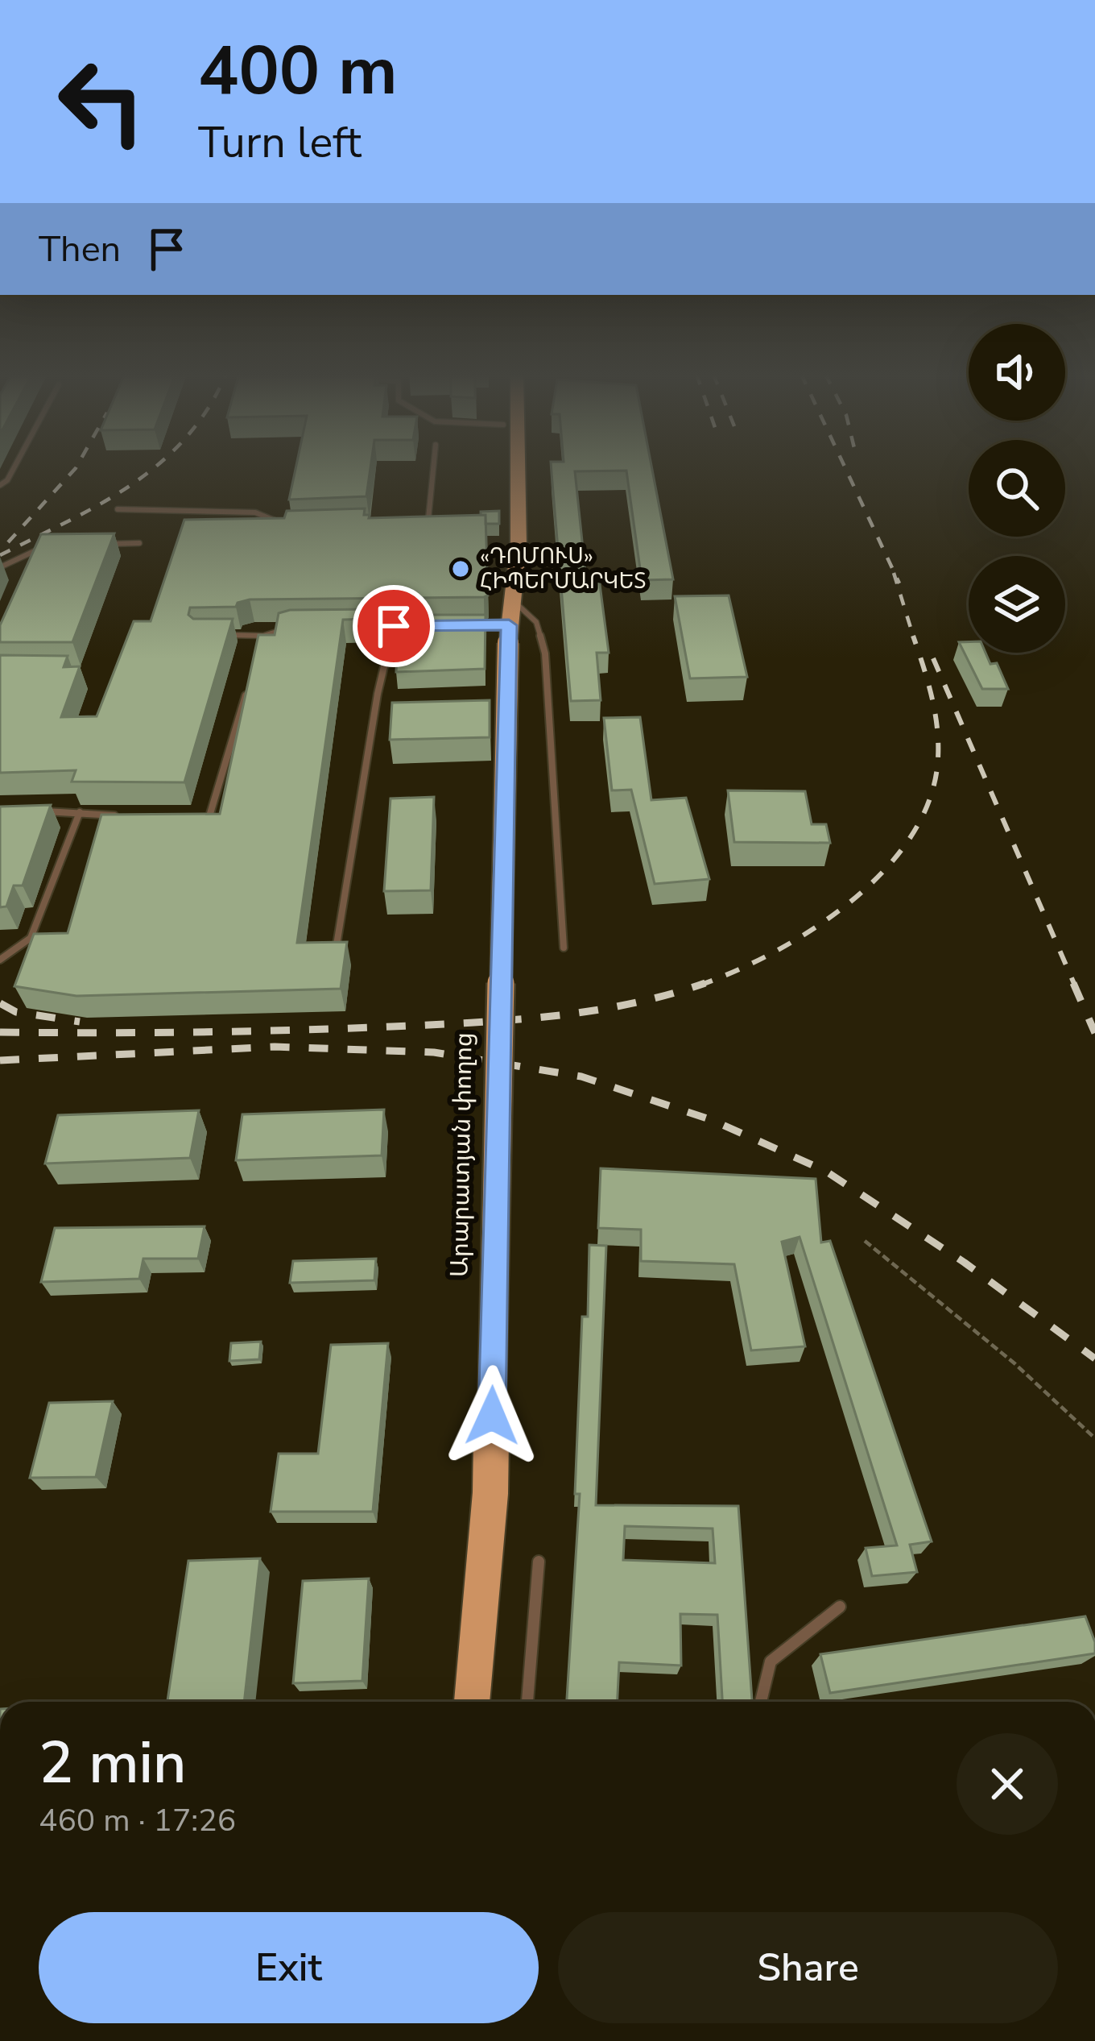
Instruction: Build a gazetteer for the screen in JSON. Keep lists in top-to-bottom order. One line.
{"streets":{"main road":["Արարատյան փողոց"]},"places":["«ԴՈՄՈՒՍ» ՀԻՊԵՐՄԱՐԿԵՏ"],"page":{"turn":["400 m","Turn left"],"then":"Then","heading":["2 min","460 m · 17:26"],"buttons":["Exit","Share"]}}
